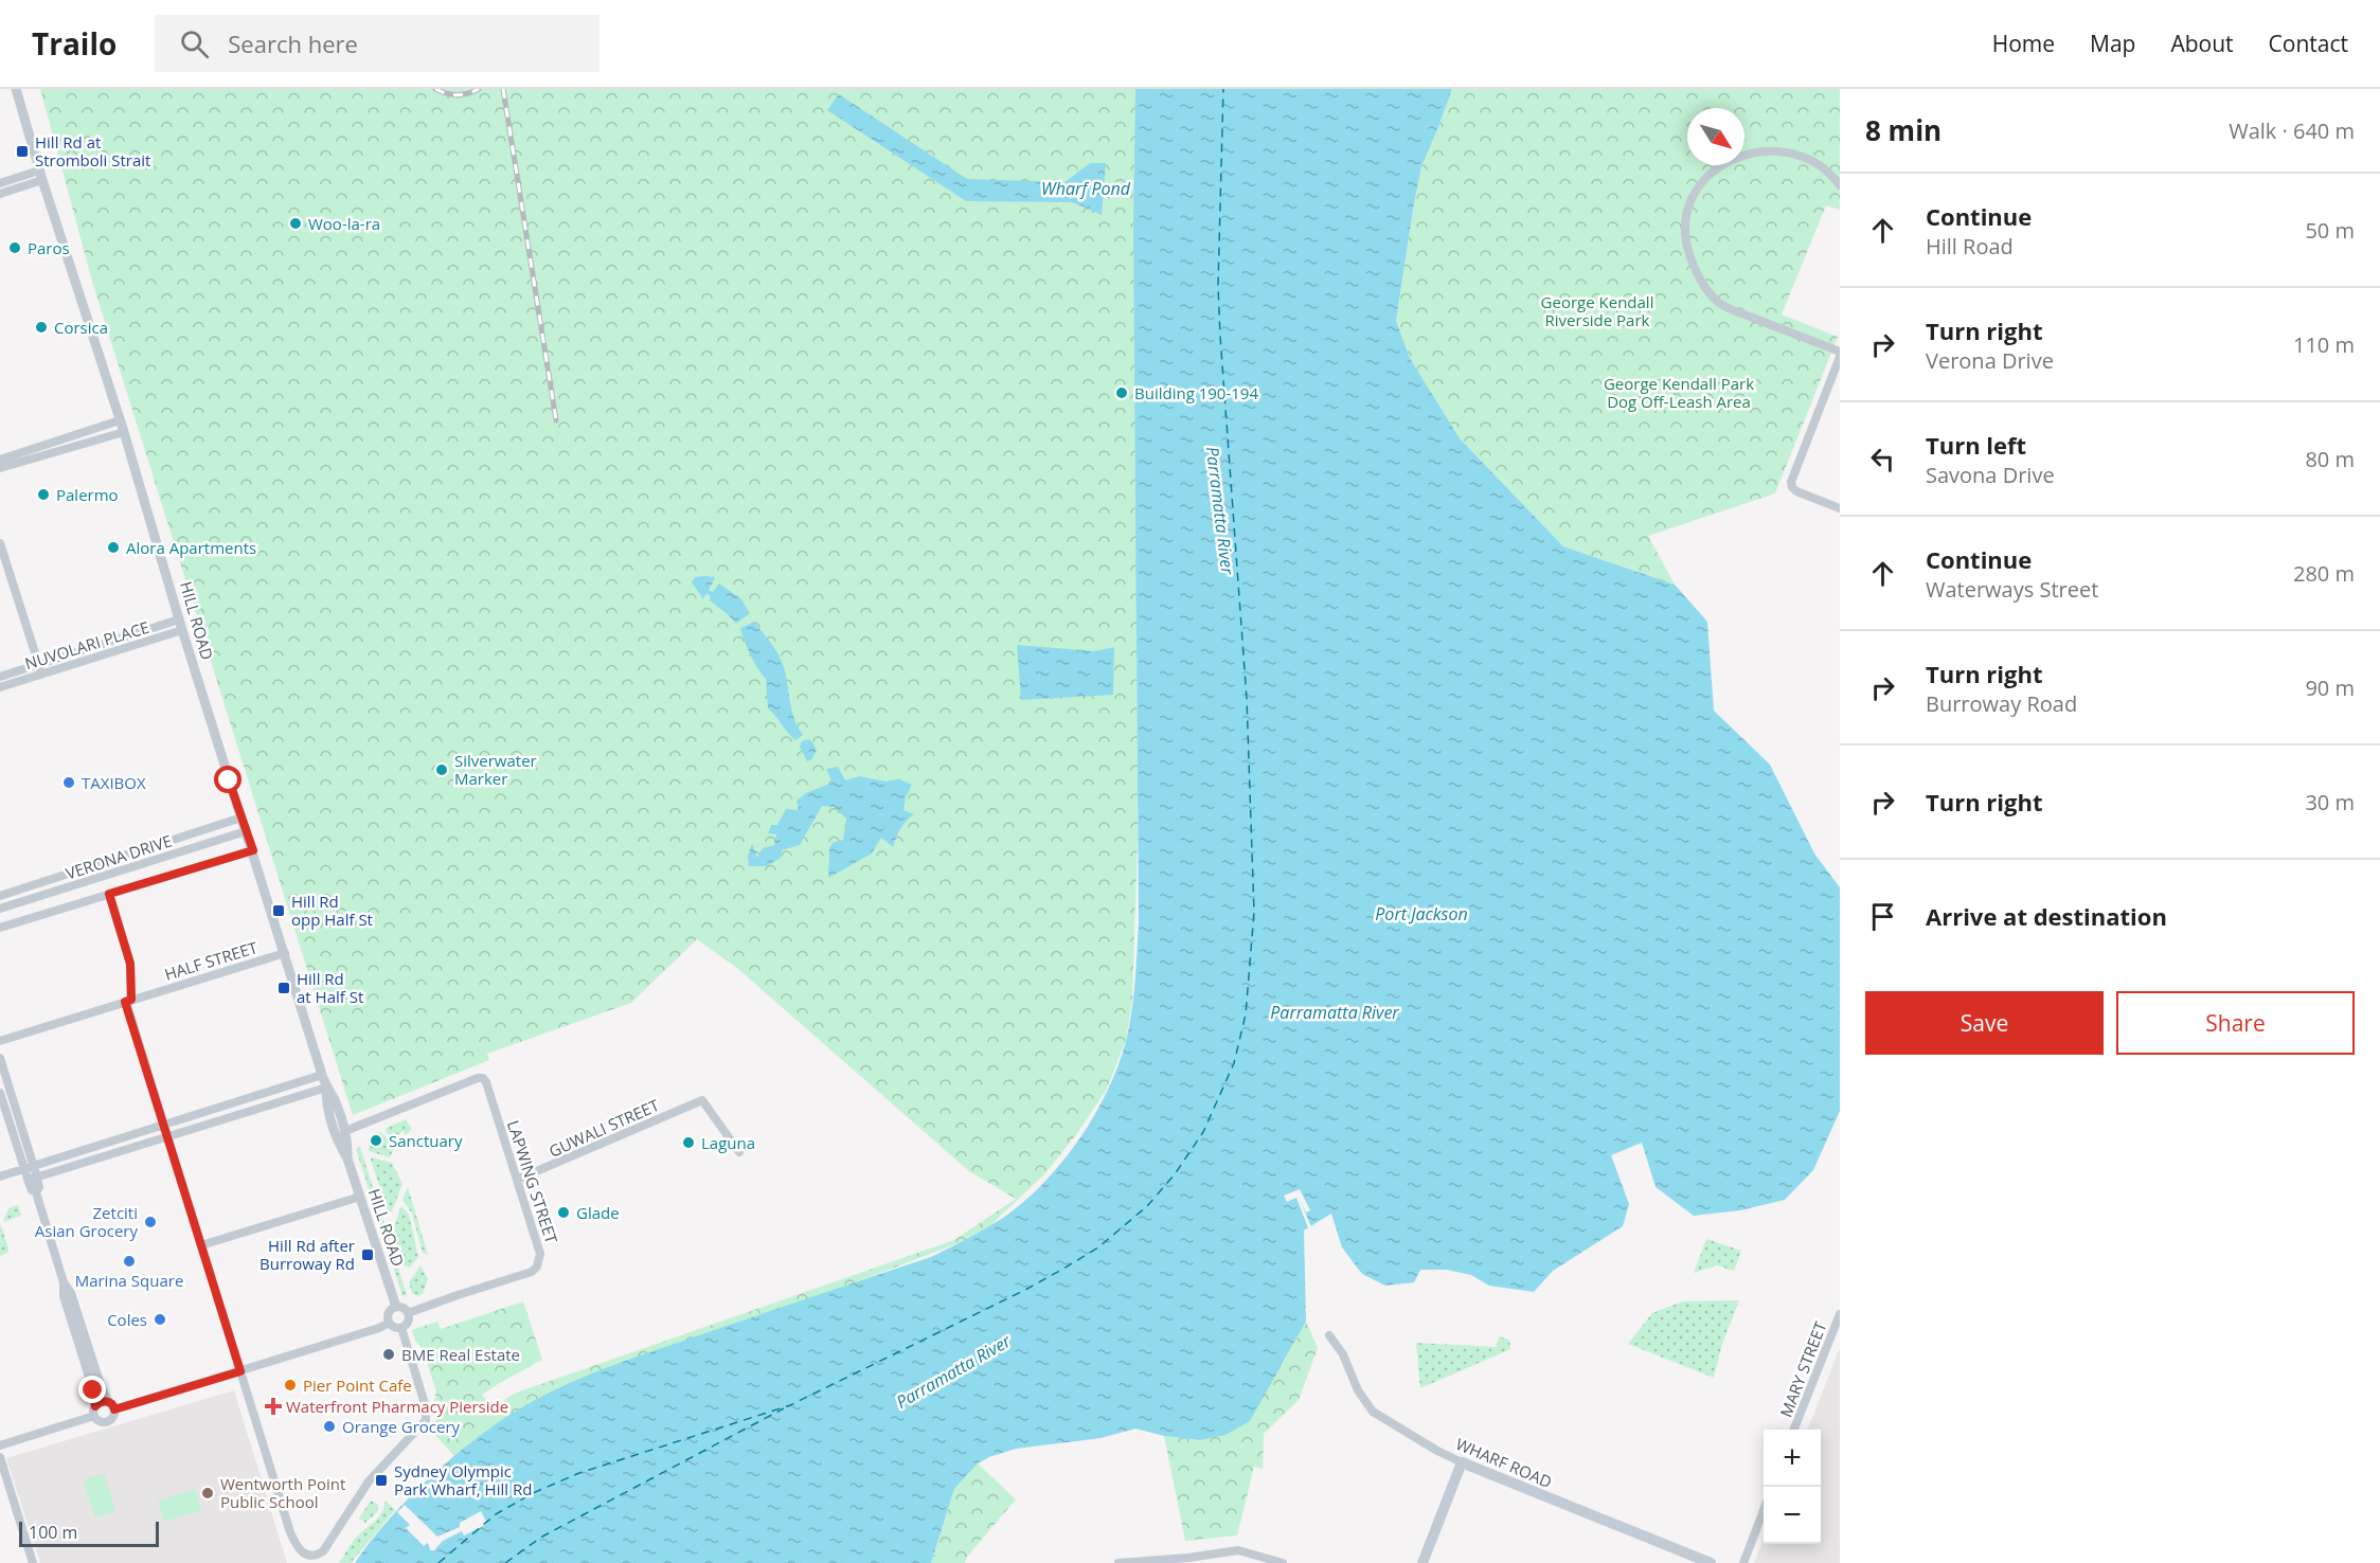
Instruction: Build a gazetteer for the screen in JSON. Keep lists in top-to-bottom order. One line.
{"streets":{"main road":["WHARF ROAD"],"street":["HILL ROAD","NUVOLARI PLACE","VERONA DRIVE","HALF STREET","GUWALI STREET","LAPWING STREET","MARY STREET"]},"crossings":[["HILL ROAD","NUVOLARI PLACE"],["HILL ROAD","VERONA DRIVE"],["HILL ROAD","HALF STREET"],["HILL ROAD","LAPWING STREET"],["GUWALI STREET","LAPWING STREET"]],"water":["Wharf Pond","Parramatta River","Port Jackson"],"parks":["George Kendall Riverside Park","George Kendall Park Dog Off-Leash Area"],"places":{"transit":["Hill Rd at Stromboli Strait","Hill Rd opp Half St","Hill Rd at Half St","Hill Rd after Burroway Rd","Sydney Olympic Park Wharf, Hill Rd"],"other":["Woo-la-ra","Paros","Corsica","Building 190-194","Palermo","Alora Apartments","Silverwater Marker","TAXIBOX","Sanctuary","Laguna","Glade","Zetciti Asian Grocery","Marina Square","Coles","BME Real Estate","Pier Point Cafe","Orange Grocery","Wentworth Point Public School"],"health":["Waterfront Pharmacy Pierside"]},"scale_bar":"100 m","north":"bottom right","page":{"header":"Trailo","search":"Search here","nav":["Home","Map","About","Contact"],"heading":["8 min","Walk · 640 m"],"list":[["Continue","Hill Road","50 m"],["Turn right","Verona Drive","110 m"],["Turn left","Savona Drive","80 m"],["Continue","Waterways Street","280 m"],["Turn right","Burroway Road","90 m"],["Turn right","30 m"],"Arrive at destination"],"buttons":["Save","Share"],"map_buttons":["+","−"],"scale":"100 m"}}
